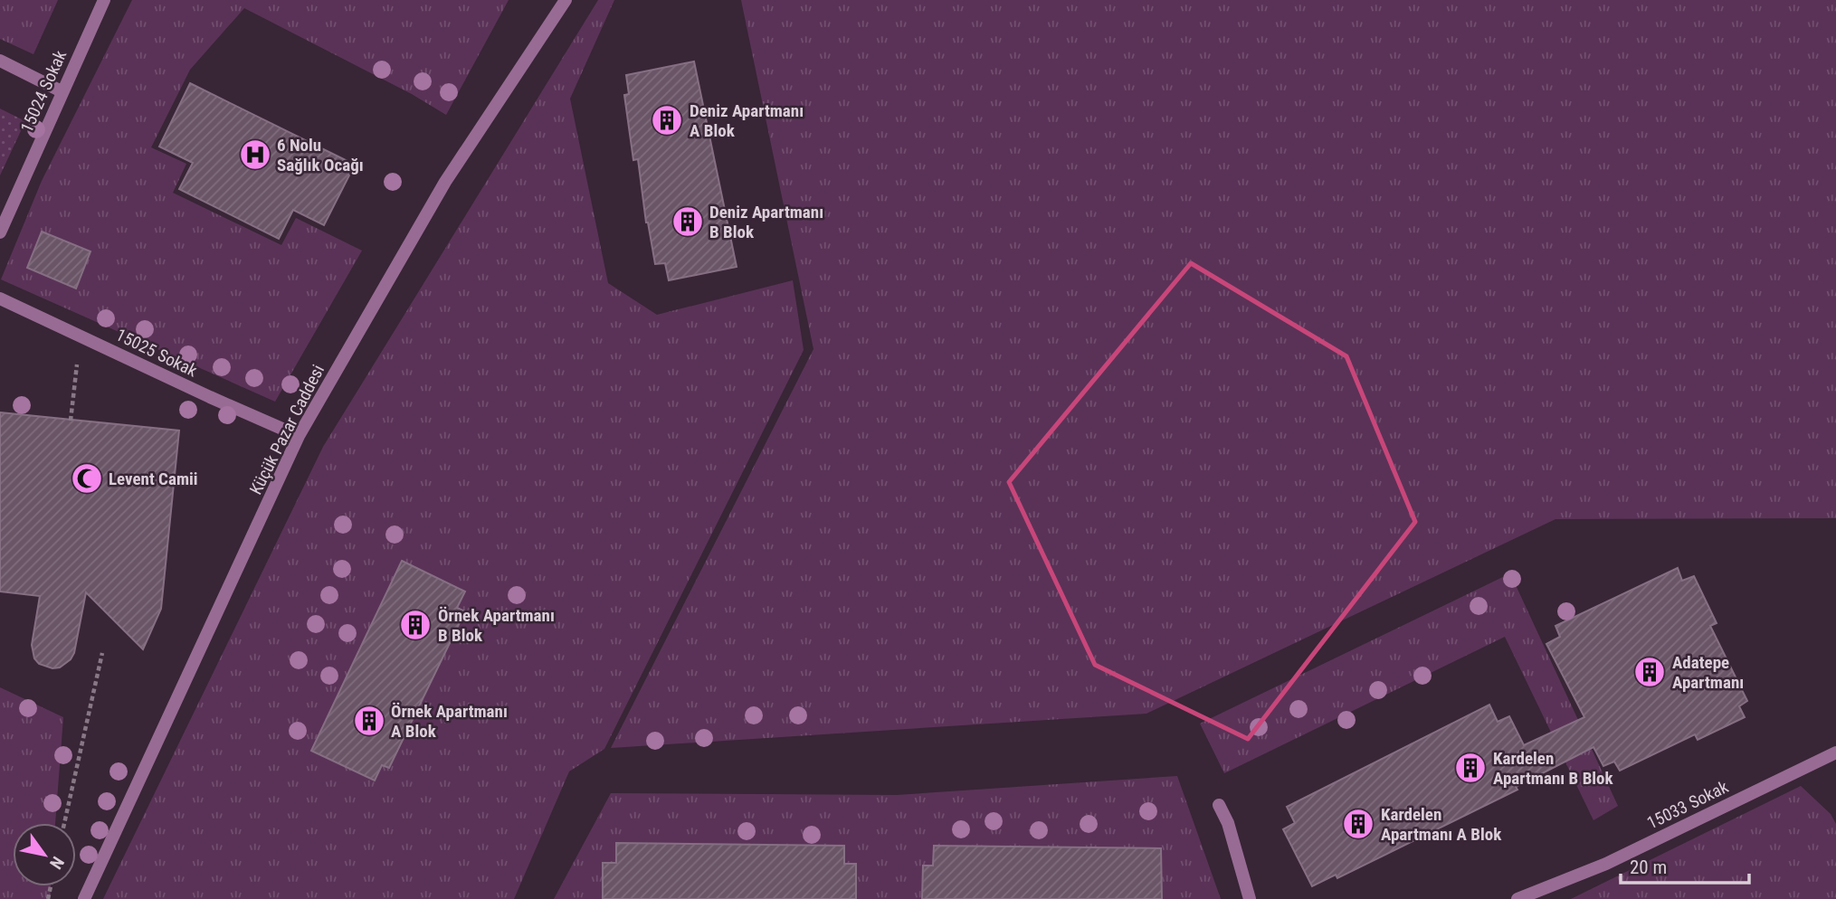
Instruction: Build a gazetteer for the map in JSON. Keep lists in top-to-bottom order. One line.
{"streets":{"lane":["15024 Sokak","15025 Sokak","Küçük Pazar Caddesi","15033 Sokak"]},"crossings":[["15025 Sokak","Küçük Pazar Caddesi"]],"places":{"building":["Deniz Apartmanı A Blok","Deniz Apartmanı B Blok","Örnek Apartmanı B Blok","Adatepe Apartmanı","Örnek Apartmanı A Blok","Kardelen Apartmanı B Blok","Kardelen Apartmanı A Blok"],"hospital":["6 Nolu Sağlık Ocağı"],"mosque":["Levent Camii"]},"scale_bar":"20 m","north":"bottom right"}
